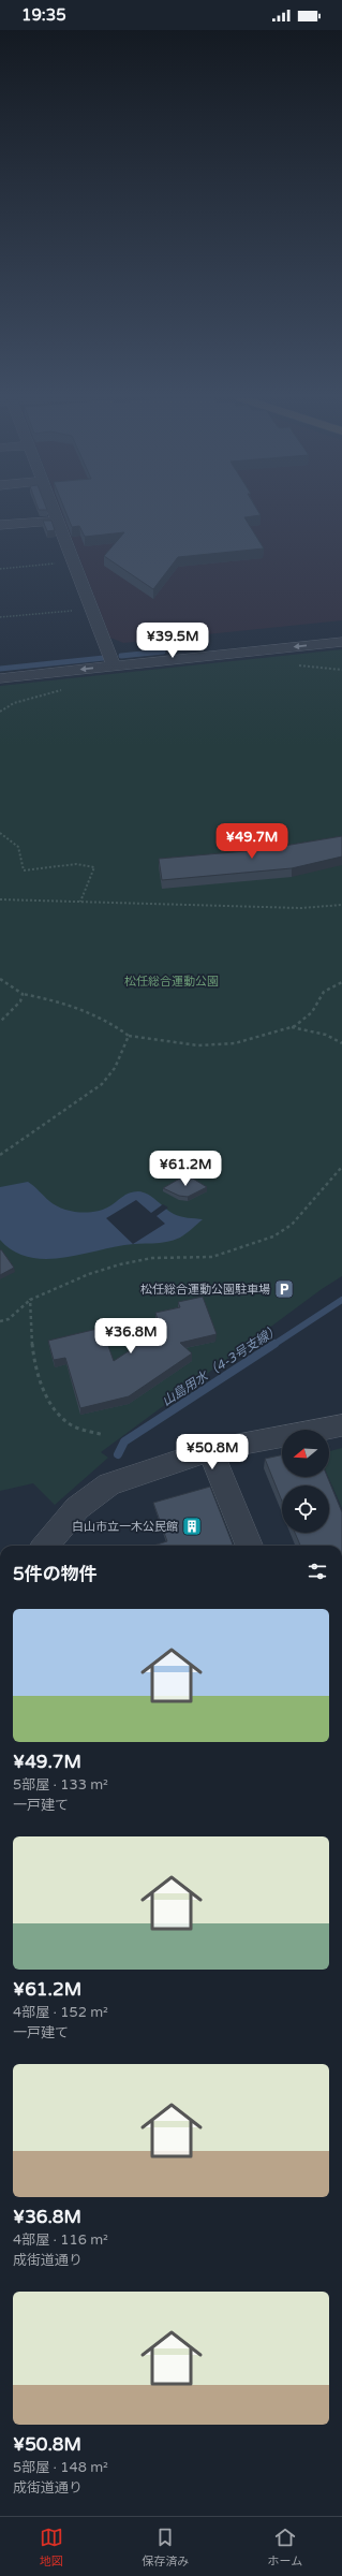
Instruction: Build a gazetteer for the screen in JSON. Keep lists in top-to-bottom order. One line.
{"water":["山島用水（4-3号支線）"],"parks":["松任総合運動公園"],"places":{"parking":["松任総合運動公園駐車場"],"building":["白山市立一木公民館"]},"north":"left","page":{"status":"19:35","price":["¥39.5M","¥49.7M","¥61.2M","¥36.8M","¥50.8M"],"heading":"5件の物件","list":[{"name":"¥49.7M","note":"5部屋 · 133 m² · 一戸建て"},{"name":"¥61.2M","note":"4部屋 · 152 m² · 一戸建て"},{"name":"¥36.8M","note":"4部屋 · 116 m² · 成街道通り"},{"name":"¥50.8M","note":"5部屋 · 148 m² · 成街道通り"}],"tabs":["地図","保存済み","ホーム"]}}
